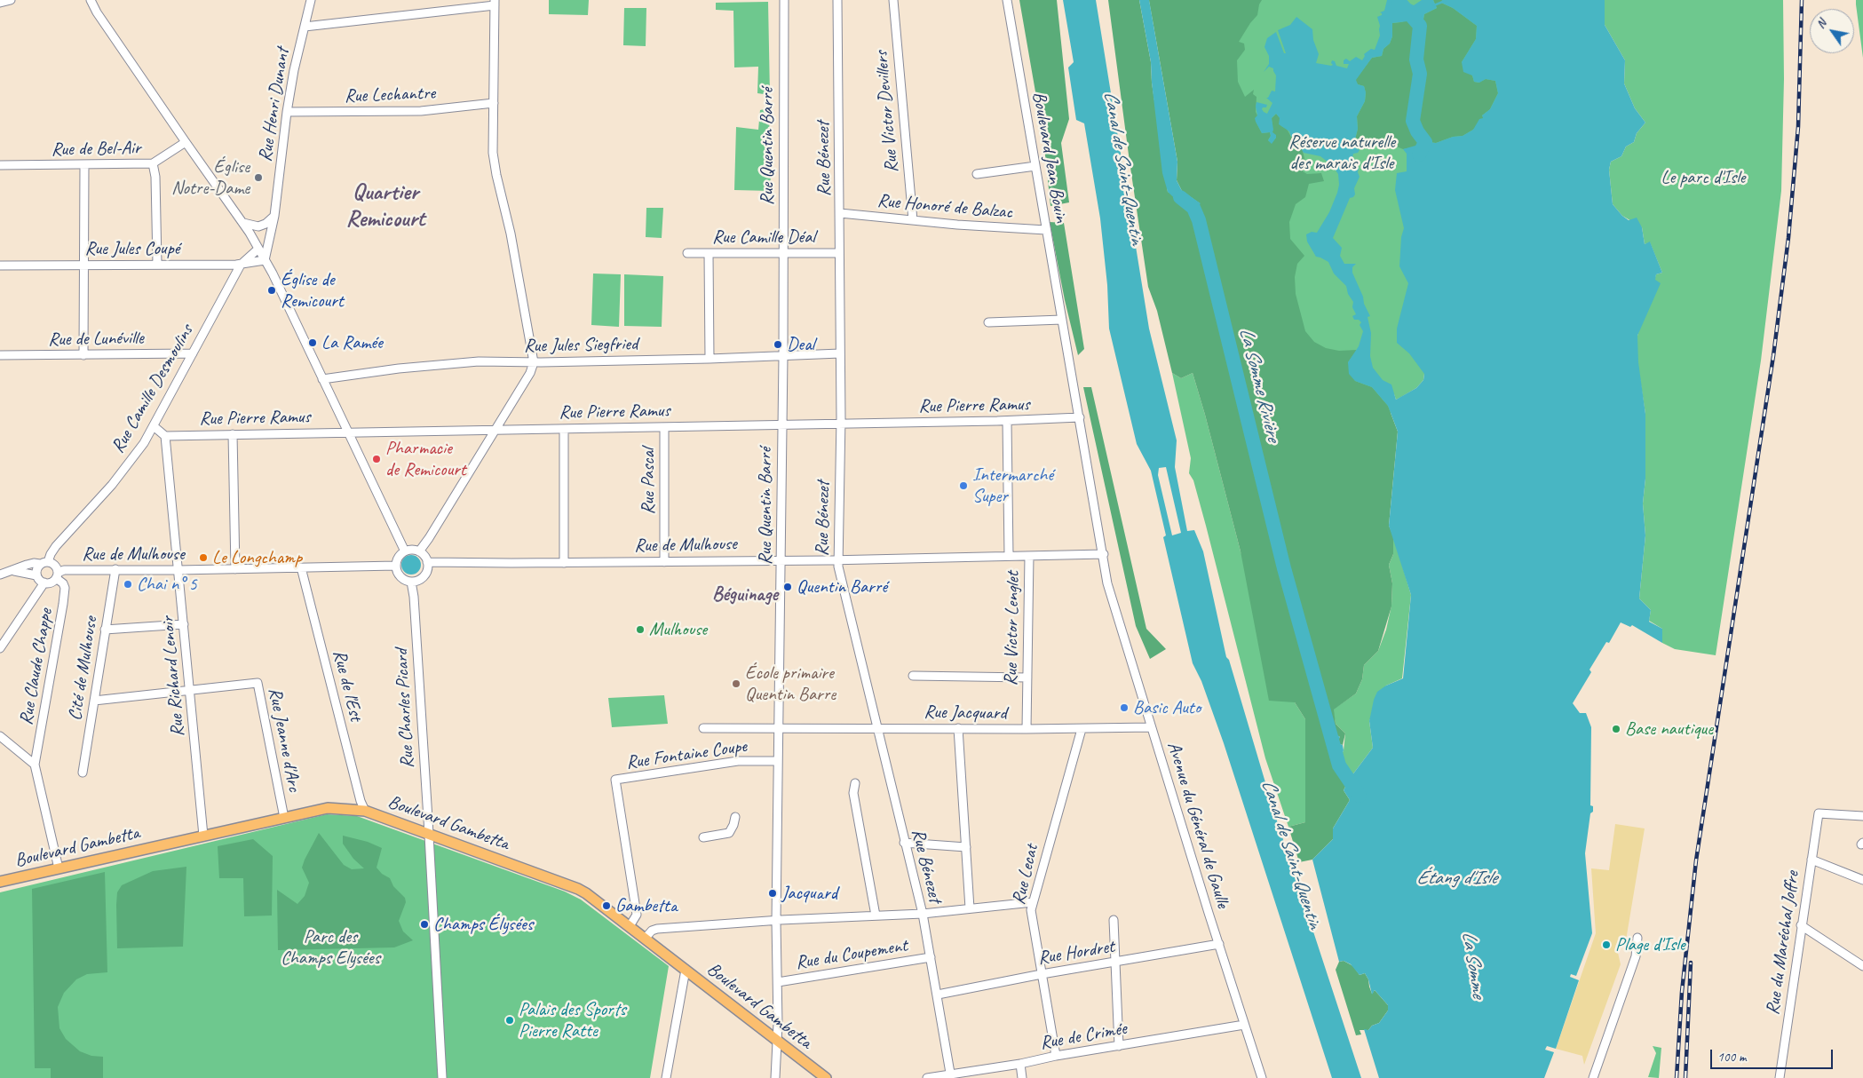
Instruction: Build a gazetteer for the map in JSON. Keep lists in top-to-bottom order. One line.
{"streets":{"main road":["Boulevard Gambetta"],"street":["Rue Lechantre","Rue Henri Dunant","Rue Victor Devillers","Rue Quentin Barré","Rue de Bel-Air","Boulevard Jean Bouin","Rue Bénezet","Rue Honoré de Balzac","Rue Camille Déal","Rue Jules Coupé","Rue de Lunéville","Rue Jules Siegfried","Rue Camille Desmoulins","Rue Pierre Ramus","Rue Pascal","Rue de Mulhouse","Rue Victor Lenglet","Rue Claude Chappe","Cité de Mulhouse","Rue Richard Lenoir","Rue de l'Est","Rue Charles Picard","Rue Jacquard","Rue Jeanne d'Arc","Rue Fontaine Coupe","Avenue du Général de Gaulle","Rue Lecat","Rue du Maréchal Joffre","Rue Hordret","Rue du Coupement","Rue de Crimée"]},"crossings":[["Rue Lechantre","Rue Henri Dunant"],["Rue Henri Dunant","Rue Jules Coupé"],["Rue Victor Devillers","Rue Honoré de Balzac"],["Rue Quentin Barré","Rue Camille Déal"],["Rue Quentin Barré","Rue Jules Siegfried"],["Rue Quentin Barré","Rue Pierre Ramus"],["Rue Quentin Barré","Rue de Mulhouse"],["Rue Quentin Barré","Rue Jacquard"],["Rue Quentin Barré","Rue Fontaine Coupe"],["Rue Quentin Barré","Boulevard Gambetta"],["Rue Quentin Barré","Rue du Coupement"],["Boulevard Jean Bouin","Rue Honoré de Balzac"],["Boulevard Jean Bouin","Rue Pierre Ramus"],["Boulevard Jean Bouin","Rue de Mulhouse"],["Boulevard Jean Bouin","Avenue du Général de Gaulle"],["Rue Bénezet","Rue Honoré de Balzac"],["Rue Bénezet","Rue Camille Déal"],["Rue Bénezet","Rue Jules Siegfried"],["Rue Bénezet","Rue Pierre Ramus"],["Rue Bénezet","Rue de Mulhouse"],["Rue Bénezet","Rue Jacquard"],["Rue Bénezet","Rue Hordret"],["Rue Bénezet","Rue du Coupement"],["Rue Bénezet","Rue de Crimée"],["Rue Jules Coupé","Rue Camille Desmoulins"],["Rue de Lunéville","Rue Camille Desmoulins"],["Rue Camille Desmoulins","Rue de Mulhouse"],["Rue Camille Desmoulins","Rue Claude Chappe"],["Rue Pierre Ramus","Rue Pascal"],["Rue Pierre Ramus","Rue Richard Lenoir"],["Rue Pascal","Rue de Mulhouse"],["Rue de Mulhouse","Rue Victor Lenglet"],["Rue de Mulhouse","Rue Claude Chappe"],["Rue de Mulhouse","Cité de Mulhouse"],["Rue de Mulhouse","Rue Richard Lenoir"],["Rue de Mulhouse","Rue de l'Est"],["Rue de Mulhouse","Rue Charles Picard"],["Rue de Mulhouse","Avenue du Général de Gaulle"],["Rue Victor Lenglet","Rue Jacquard"],["Rue Richard Lenoir","Rue Jeanne d'Arc"],["Rue Richard Lenoir","Boulevard Gambetta"],["Rue de l'Est","Boulevard Gambetta"],["Rue Charles Picard","Boulevard Gambetta"],["Rue Jacquard","Avenue du Général de Gaulle"],["Rue Jacquard","Rue Lecat"],["Rue Jeanne d'Arc","Boulevard Gambetta"],["Rue Fontaine Coupe","Boulevard Gambetta"],["Avenue du Général de Gaulle","Rue Hordret"],["Avenue du Général de Gaulle","Rue de Crimée"],["Rue Lecat","Rue Hordret"],["Rue Lecat","Rue de Crimée"]],"districts":["Quartier Remicourt","Béguinage"],"water":["Canal de Saint-Quentin","La Somme Rivière","Étang d'Isle","La Somme"],"parks":["Réserve naturelle des marais d'Isle","Le parc d'Isle","Parc des Champs Elysées"],"places":["Église Notre-Dame","Église de Remicourt","La Ramée","Deal","Pharmacie de Remicourt","Intermarché Super","Le Longchamp","Chai n° 5","Quentin Barré","Mulhouse","École primaire Quentin Barre","Basic Auto","Base nautique","Jacquard","Gambetta","Champs Élysées","Plage d'Isle","Palais des Sports Pierre Ratte"],"scale_bar":"100 m","north":"top left"}
